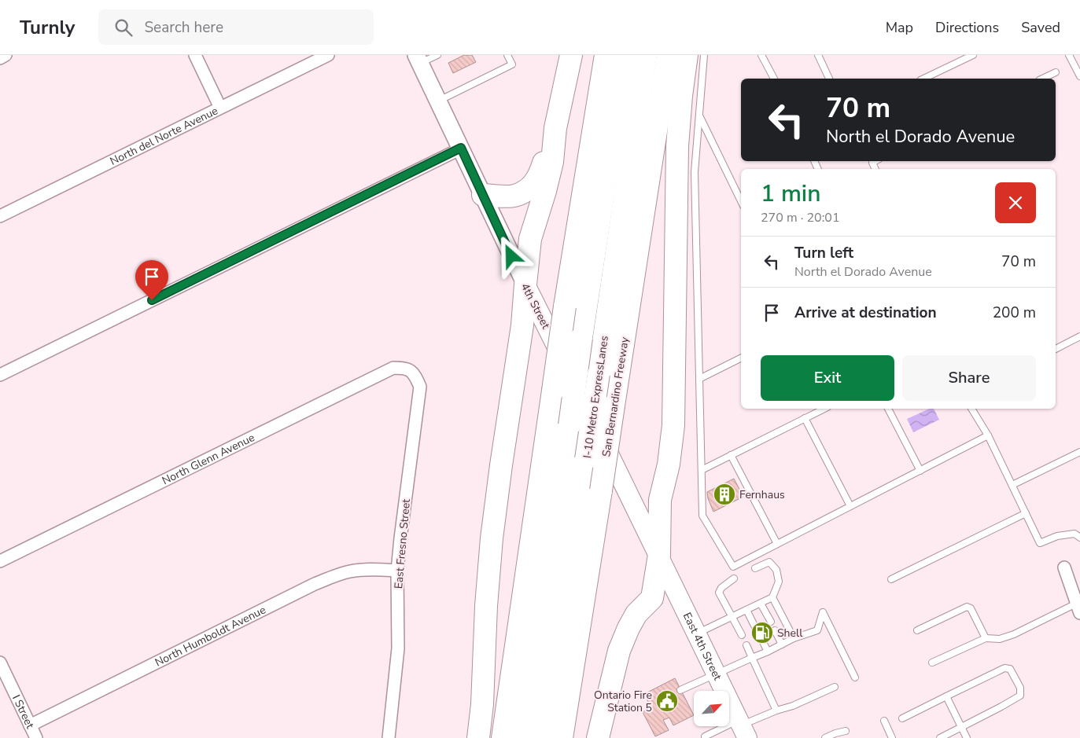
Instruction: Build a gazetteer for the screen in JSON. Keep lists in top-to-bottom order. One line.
{"streets":{"highway":["I-10 Metro ExpressLanes","San Bernardino Freeway"],"main road":["4th Street","East 4th Street"],"street":["North del Norte Avenue","North Glenn Avenue","East Fresno Street","North Humboldt Avenue","I Street"]},"crossings":[["4th Street","East 4th Street"],["North Glenn Avenue","East Fresno Street"],["East Fresno Street","North Humboldt Avenue"],["North Humboldt Avenue","I Street"]],"places":{"building":["Fernhaus"],"fuel station":["Shell"],"public building":["Ontario Fire Station 5"]},"north":"top right","page":{"header":"Turnly","search":"Search here","nav":["Map","Directions","Saved"],"turn":["70 m","North el Dorado Avenue"],"heading":["1 min","270 m · 20:01"],"list":[{"name":"Turn left","note":"North el Dorado Avenue","value":"70 m"},{"name":"Arrive at destination","value":"200 m"}],"buttons":["Exit","Share"]}}
